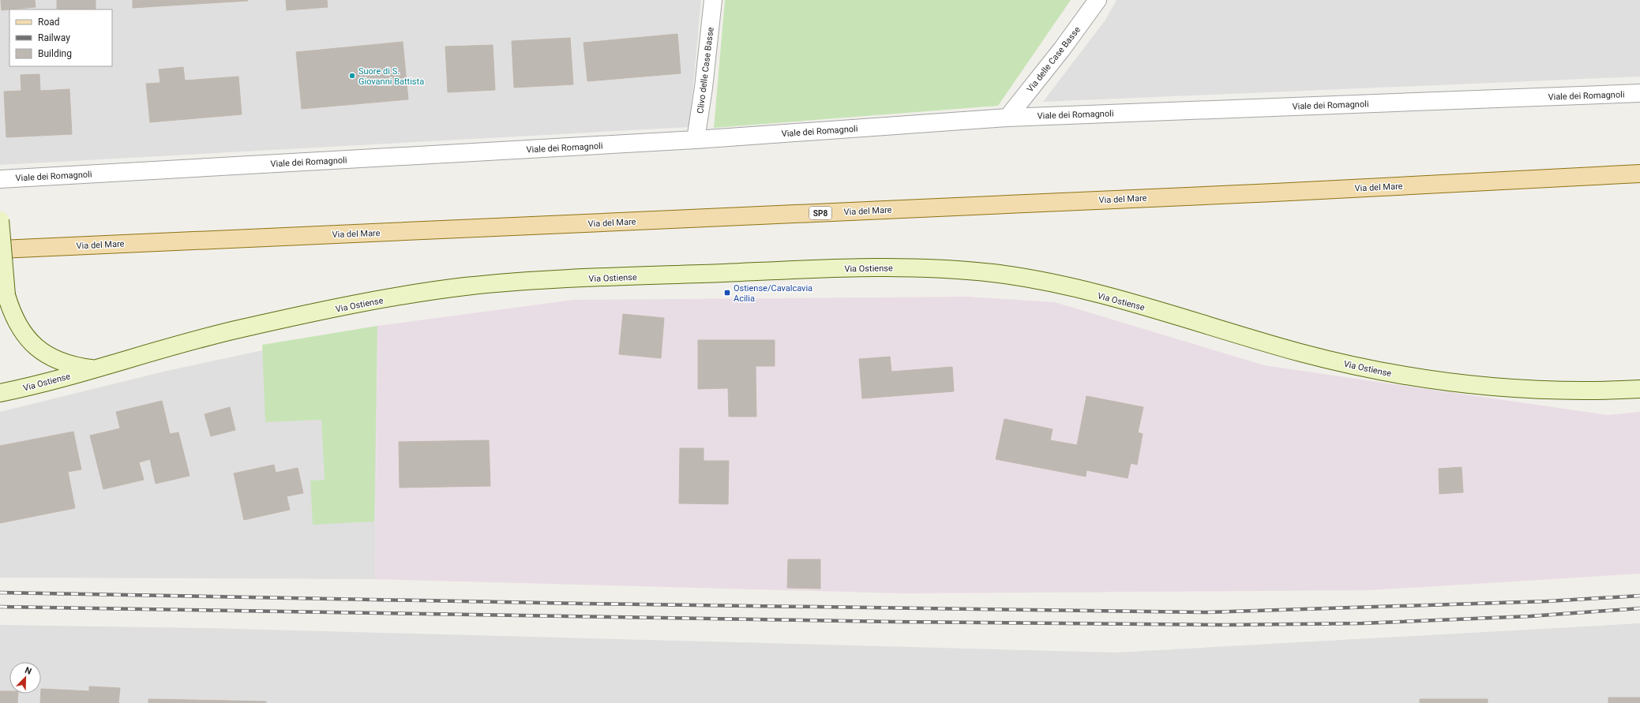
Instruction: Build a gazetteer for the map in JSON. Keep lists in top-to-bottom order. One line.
{"streets":{"main road":["Via del Mare","SP8","Via Ostiense"],"street":["Via delle Case Basse","Clivo delle Case Basse","Viale dei Romagnoli"]},"crossings":[["Via delle Case Basse","Viale dei Romagnoli"],["Clivo delle Case Basse","Viale dei Romagnoli"]],"places":{"other":["Suore di S. Giovanni Battista"],"transit":["Ostiense/Cavalcavia Acilia"]},"legend":["Road","Railway","Building"],"north":"top right"}
